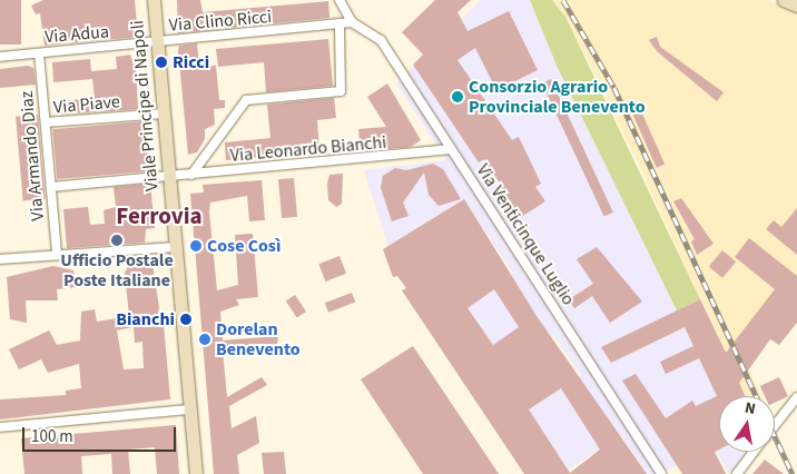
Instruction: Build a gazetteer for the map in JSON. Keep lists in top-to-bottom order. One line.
{"streets":{"street":["Via Clino Ricci","Via Adua","Via Piave","Viale Principe di Napoli","Via Leonardo Bianchi","Via Armando Diaz","Via Venticinque Luglio"]},"crossings":[["Via Clino Ricci","Via Adua"],["Via Clino Ricci","Viale Principe di Napoli"],["Via Clino Ricci","Via Venticinque Luglio"],["Via Adua","Viale Principe di Napoli"],["Via Adua","Via Armando Diaz"],["Via Piave","Viale Principe di Napoli"],["Via Piave","Via Armando Diaz"],["Viale Principe di Napoli","Via Leonardo Bianchi"],["Via Leonardo Bianchi","Via Armando Diaz"],["Via Leonardo Bianchi","Via Venticinque Luglio"]],"districts":["Ferrovia"],"places":["Ricci","Consorzio Agrario Provinciale Benevento","Ufficio Postale Poste Italiane","Cose Così","Bianchi","Dorelan Benevento"],"scale_bar":"100 m","north":"top"}
